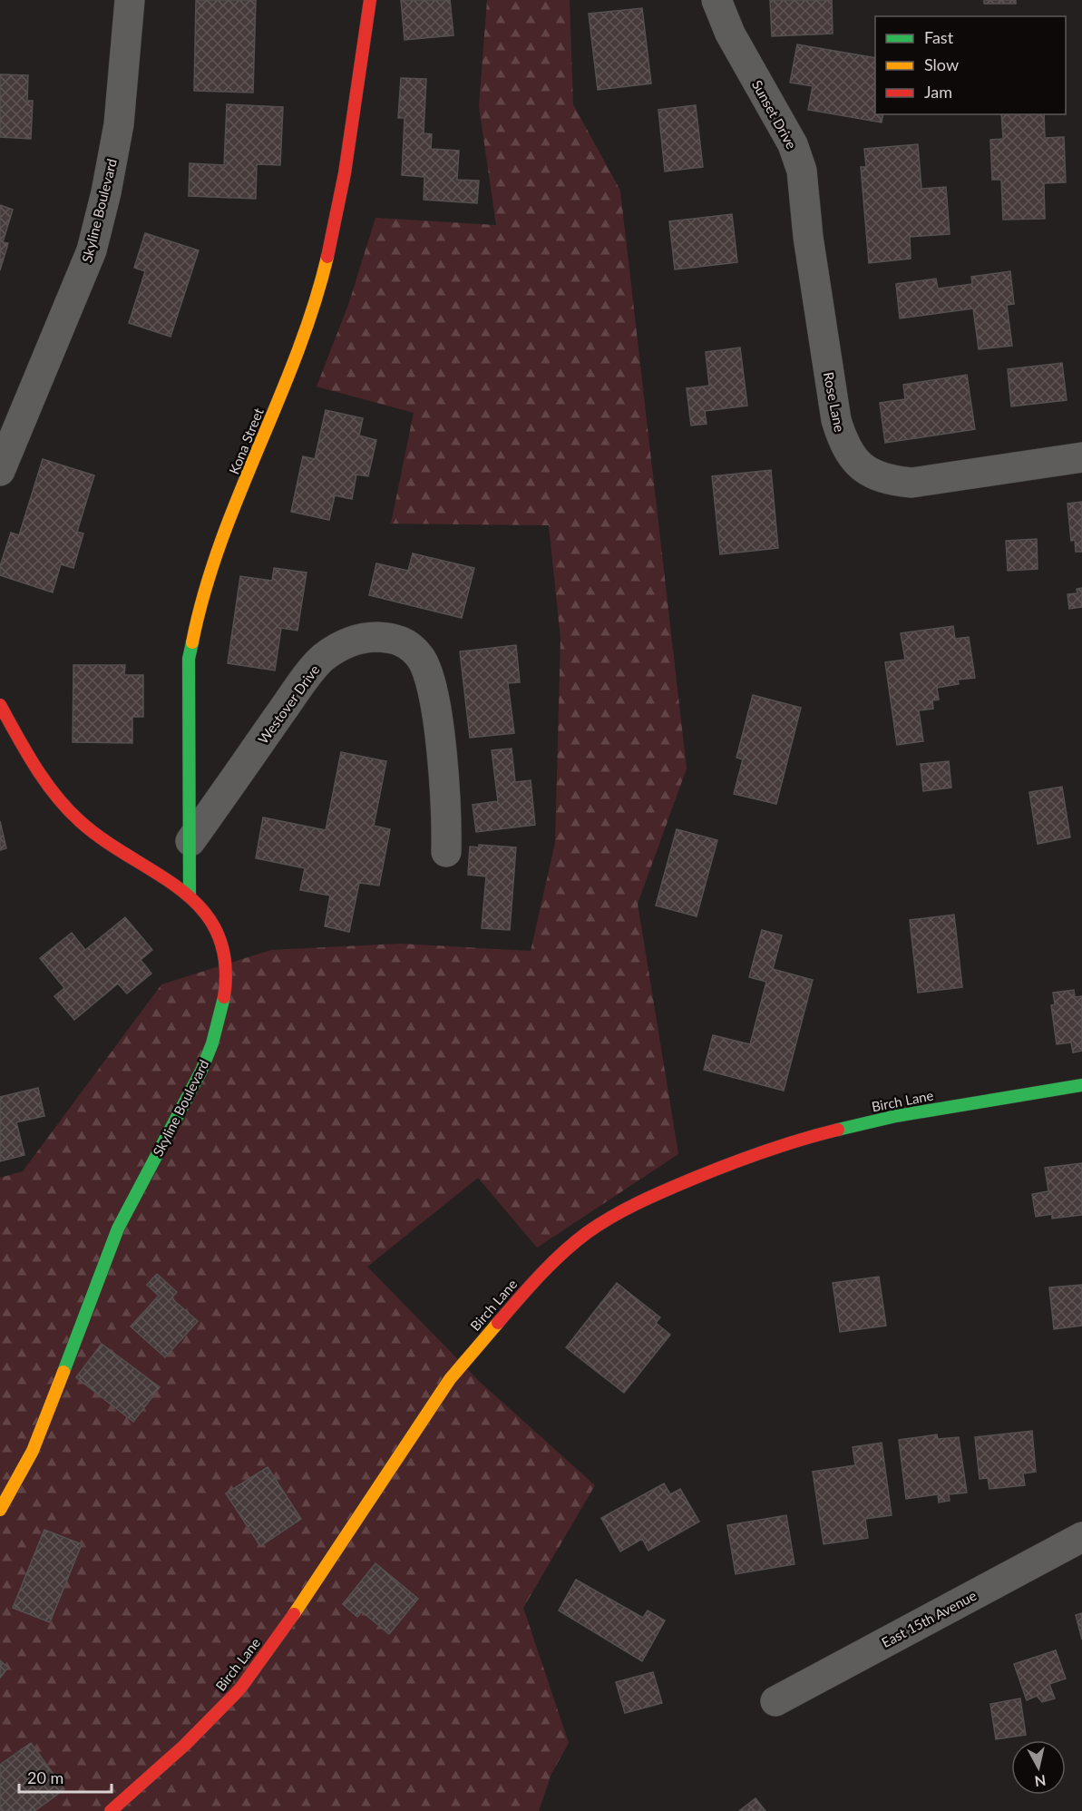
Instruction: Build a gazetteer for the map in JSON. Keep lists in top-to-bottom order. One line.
{"streets":{"street":["Sunset Drive","Skyline Boulevard","Rose Lane","Kona Street","Westover Drive","Birch Lane","East 15th Avenue"]},"crossings":[["Sunset Drive","Rose Lane"],["Skyline Boulevard","Kona Street"],["Kona Street","Westover Drive"]],"legend":["Fast","Slow","Jam"],"scale_bar":"20 m","north":"bottom"}
